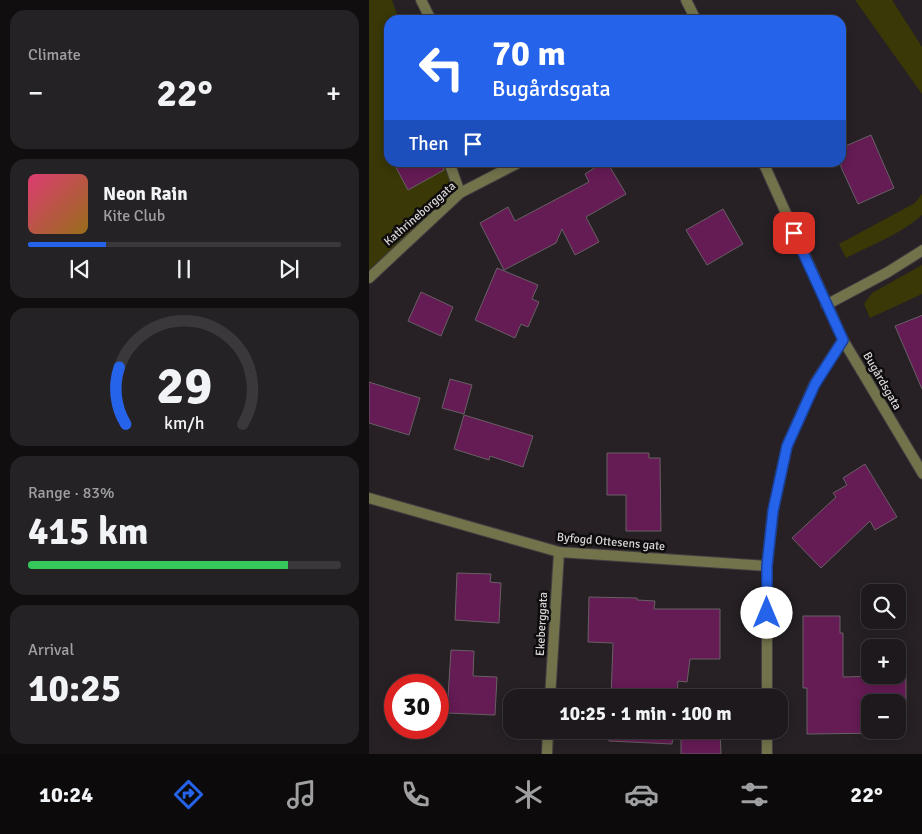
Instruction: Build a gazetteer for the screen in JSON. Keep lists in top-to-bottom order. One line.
{"streets":{"street":["Kathrineborggata","Bugårdsgata","Byfogd Ottesens gate","Ekeberggata"]},"crossings":[["Byfogd Ottesens gate","Ekeberggata"]],"page":{"tile":["Climate",["Range · 83%","415 km"],["Arrival","10:25"]],"turn":["70 m","Bugårdsgata"],"heat":["−","22°","+"],"then":"Then","song":["Neon Rain","Kite Club"],"map_buttons":["+","−"],"limit":"30","trip":"10:25 · 1 min · 100 m","tabs":["10:24","22°"],"gauge":["29","km/h"]}}
